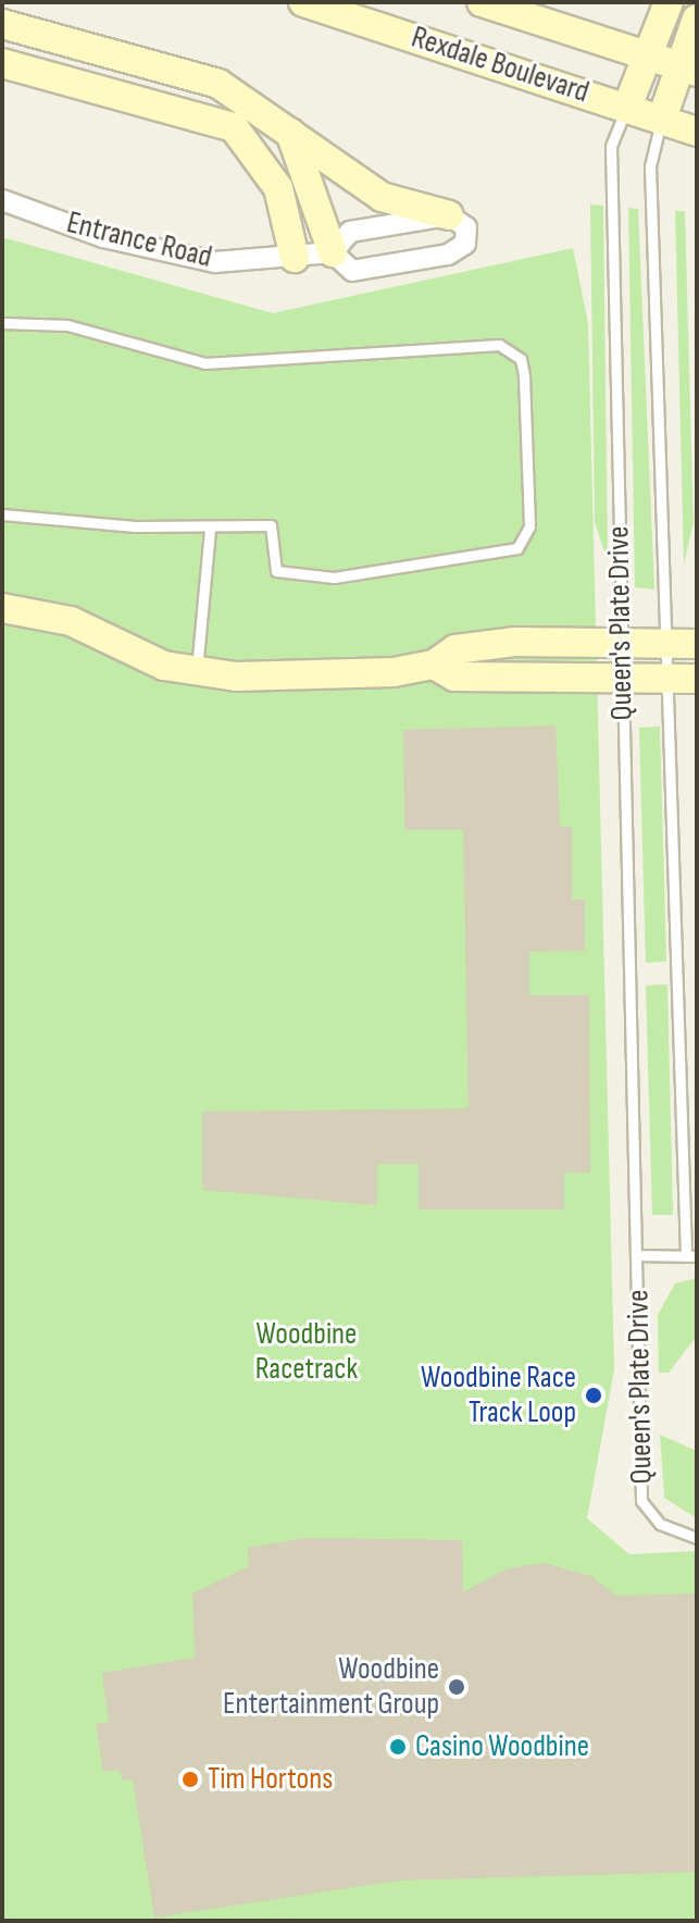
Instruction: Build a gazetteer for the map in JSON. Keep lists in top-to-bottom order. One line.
{"streets":{"main road":["Rexdale Boulevard","Queen's Plate Drive"],"street":["Entrance Road"]},"crossings":[["Rexdale Boulevard","Queen's Plate Drive"]],"parks":["Woodbine Racetrack"],"places":["Woodbine Race Track Loop","Woodbine Entertainment Group","Casino Woodbine","Tim Hortons"]}
